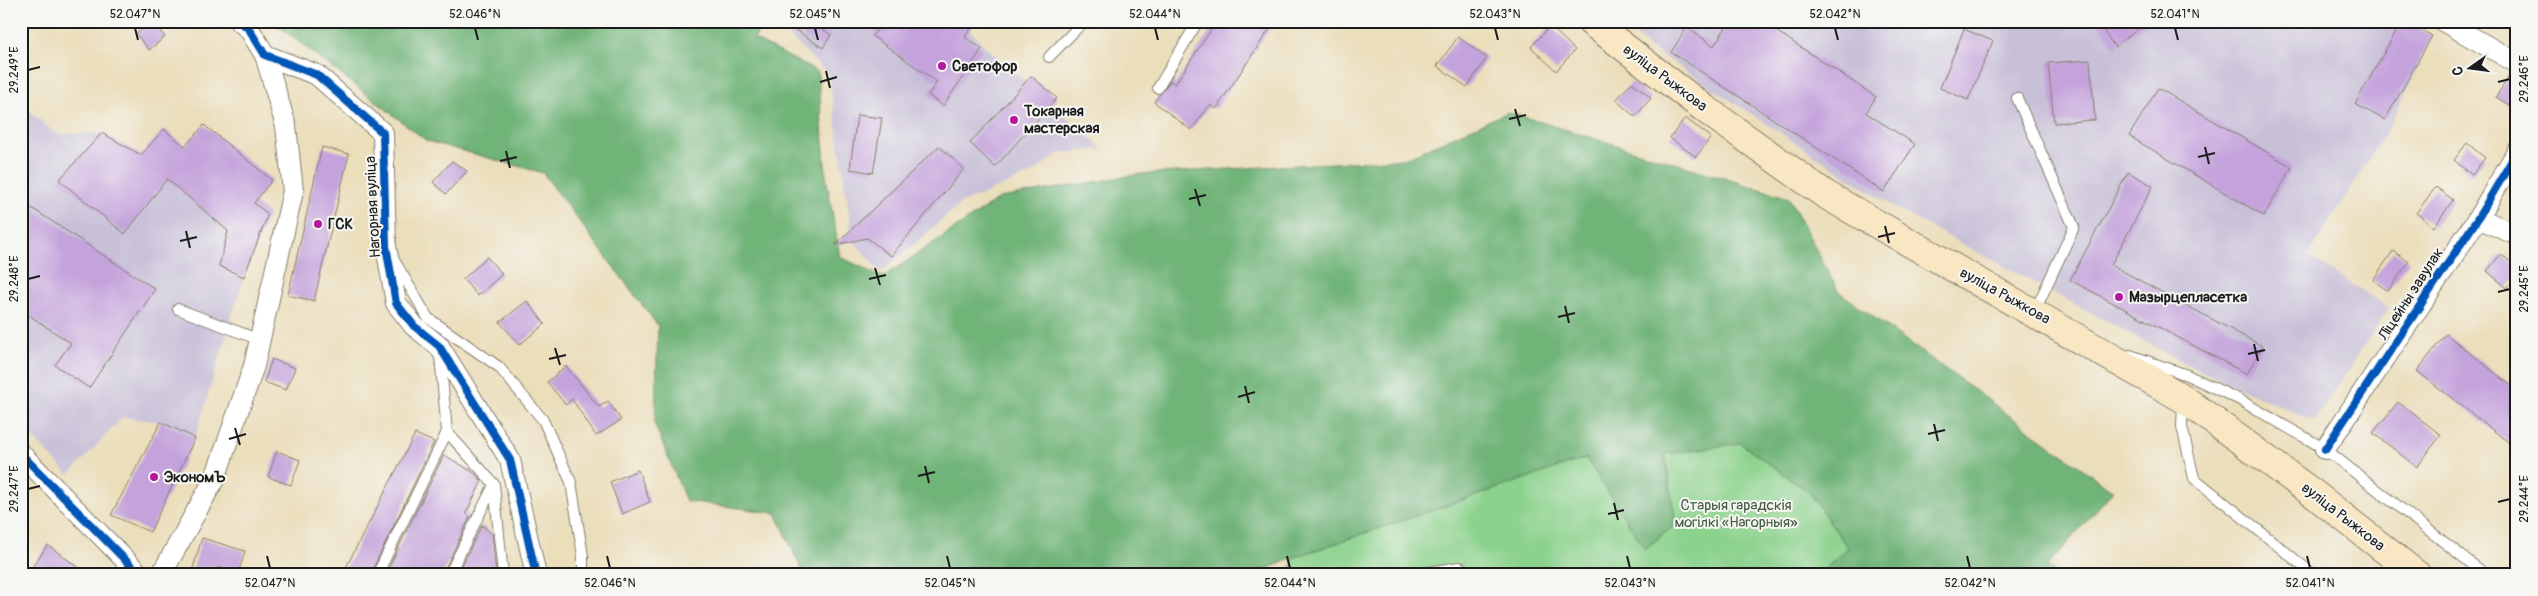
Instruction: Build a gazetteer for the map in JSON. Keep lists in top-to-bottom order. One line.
{"streets":{"main road":["вуліца Рыжкова"],"street":["Нагорная вуліца","Ліцейны завулак"]},"parks":["Старыя гарадскія могілкі «Нагорныя»"],"places":["Светофор","Токарная мастерская","ГСК","Мазырцепласетка","ЭкономЪ"],"north":"left","coordinates":["52.047°N","52.046°N","52.045°N","52.044°N","52.043°N","52.042°N","52.041°N","29.249°E","29.246°E","29.248°E","29.245°E","29.247°E","29.244°E"]}
